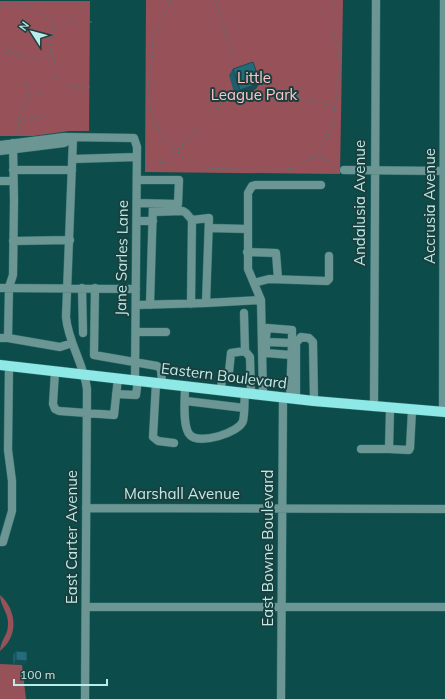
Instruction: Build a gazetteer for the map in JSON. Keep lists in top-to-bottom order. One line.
{"streets":{"main road":["Eastern Boulevard"],"street":["Andalusia Avenue","Accrusia Avenue","Jane Sarles Lane","Marshall Avenue","East Carter Avenue","East Bowne Boulevard"]},"crossings":[["Andalusia Avenue","Eastern Boulevard"],["Accrusia Avenue","Eastern Boulevard"],["Jane Sarles Lane","Eastern Boulevard"],["Jane Sarles Lane","East Carter Avenue"],["Eastern Boulevard","East Carter Avenue"],["Eastern Boulevard","East Bowne Boulevard"],["Marshall Avenue","East Carter Avenue"],["Marshall Avenue","East Bowne Boulevard"]],"parks":["Little League Park"],"scale_bar":"100 m","north":"top left"}
